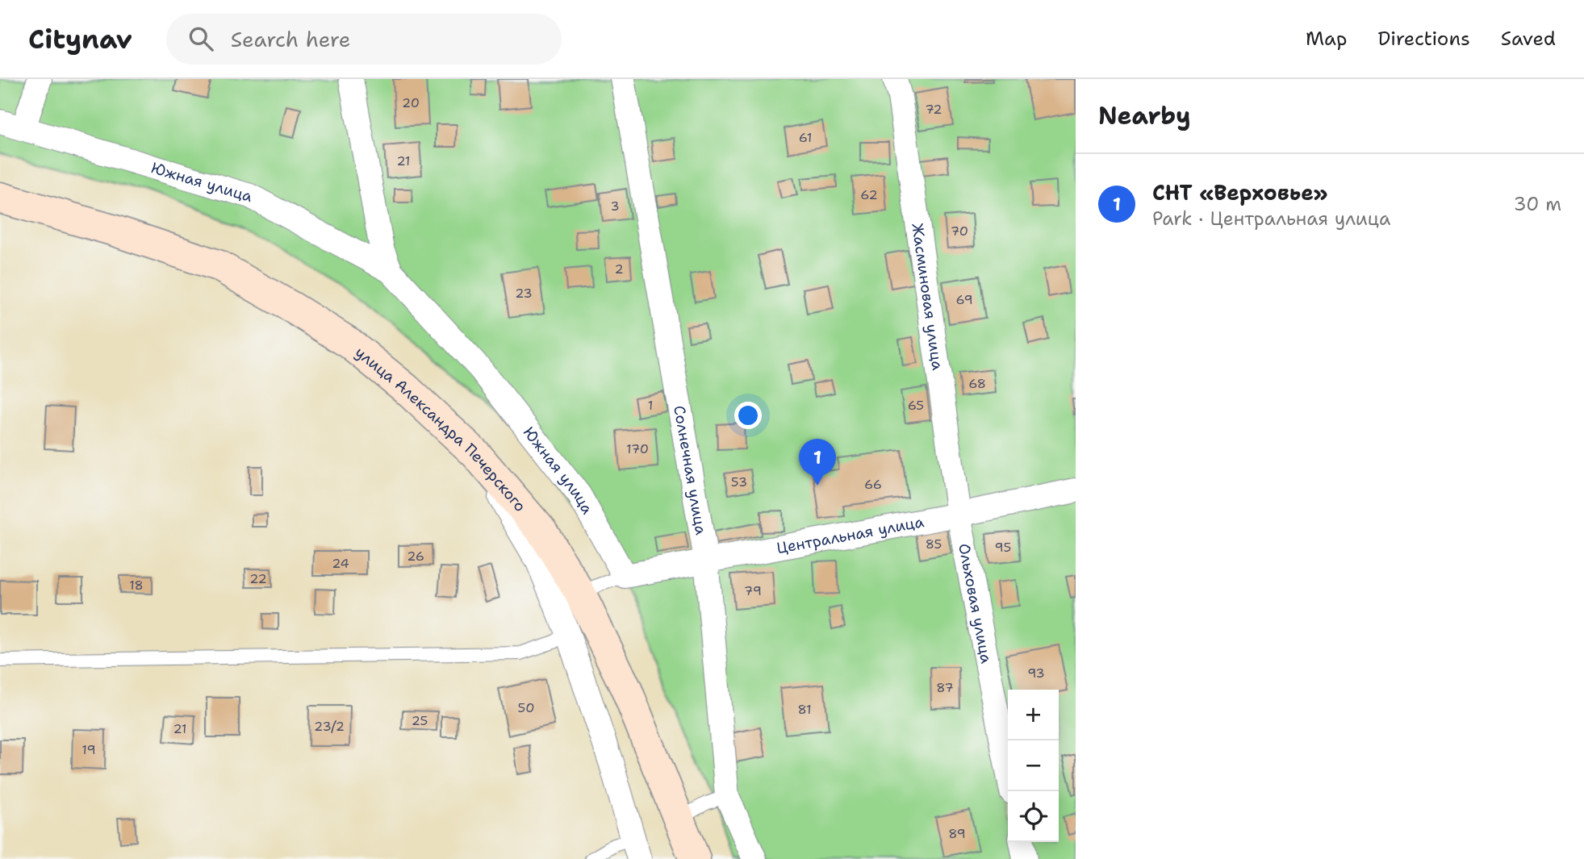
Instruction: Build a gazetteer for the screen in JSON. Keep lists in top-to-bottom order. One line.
{"streets":{"main road":["улица Александра Печерского"],"street":["Южная улица","Жасминовая улица","Солнечная улица","Центральная улица","Ольховая улица"]},"crossings":[["Южная улица","Центральная улица"],["Жасминовая улица","Центральная улица"],["Жасминовая улица","Ольховая улица"],["Солнечная улица","Центральная улица"],["Центральная улица","Ольховая улица"]],"house_numbers":["20","72","61","21","62","3","70","2","23","69","68","1","65","170","53","66","85","95","26","24","22","18","79","93","87","50","81","25","23/2","21","19","89"],"page":{"header":"Citynav","search":"Search here","nav":["Map","Directions","Saved"],"heading":"Nearby","list":[{"mark":"1","name":"СНТ «Верховье»","note":"Park · Центральная улица","value":"30 m"}],"pins":"1","map_buttons":["+","−"]}}
